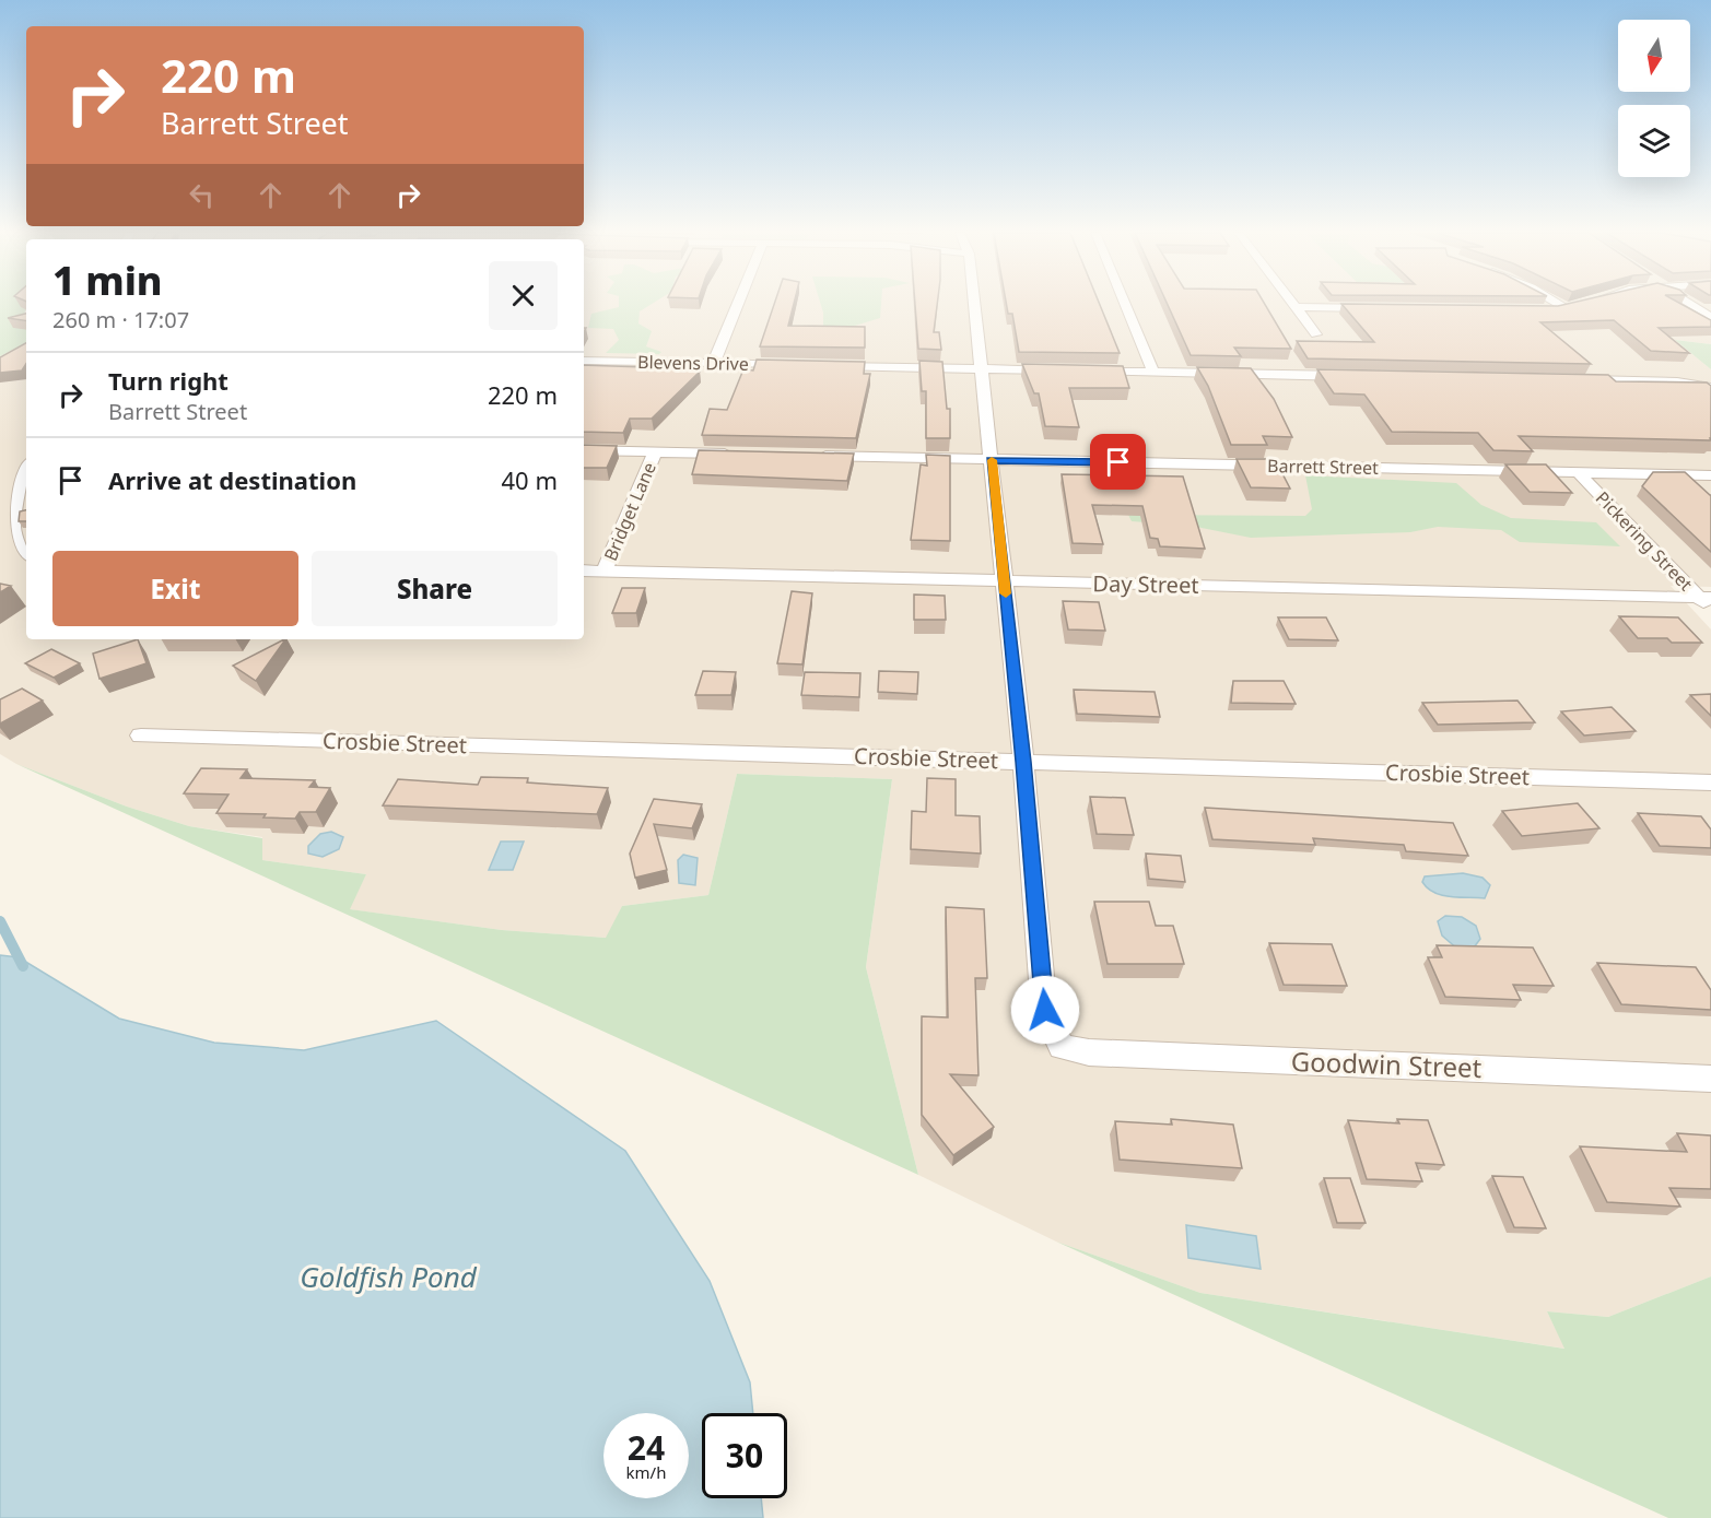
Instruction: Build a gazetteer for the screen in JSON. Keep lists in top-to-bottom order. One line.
{"streets":{"street":["Blevens Drive","Barrett Street","Bridget Lane","Pickering Street","Day Street","Crosbie Street","Goodwin Street"]},"crossings":[["Barrett Street","Pickering Street"],["Bridget Lane","Day Street"],["Pickering Street","Day Street"],["Crosbie Street","Goodwin Street"]],"water":["Goldfish Pond"],"north":"bottom","page":{"turn":["220 m","Barrett Street"],"heading":["1 min","260 m · 17:07"],"list":[{"name":"Turn right","note":"Barrett Street","value":"220 m"},{"name":"Arrive at destination","value":"40 m"}],"buttons":["Exit","Share"],"speed":"24 km/h","limit":"30"}}
